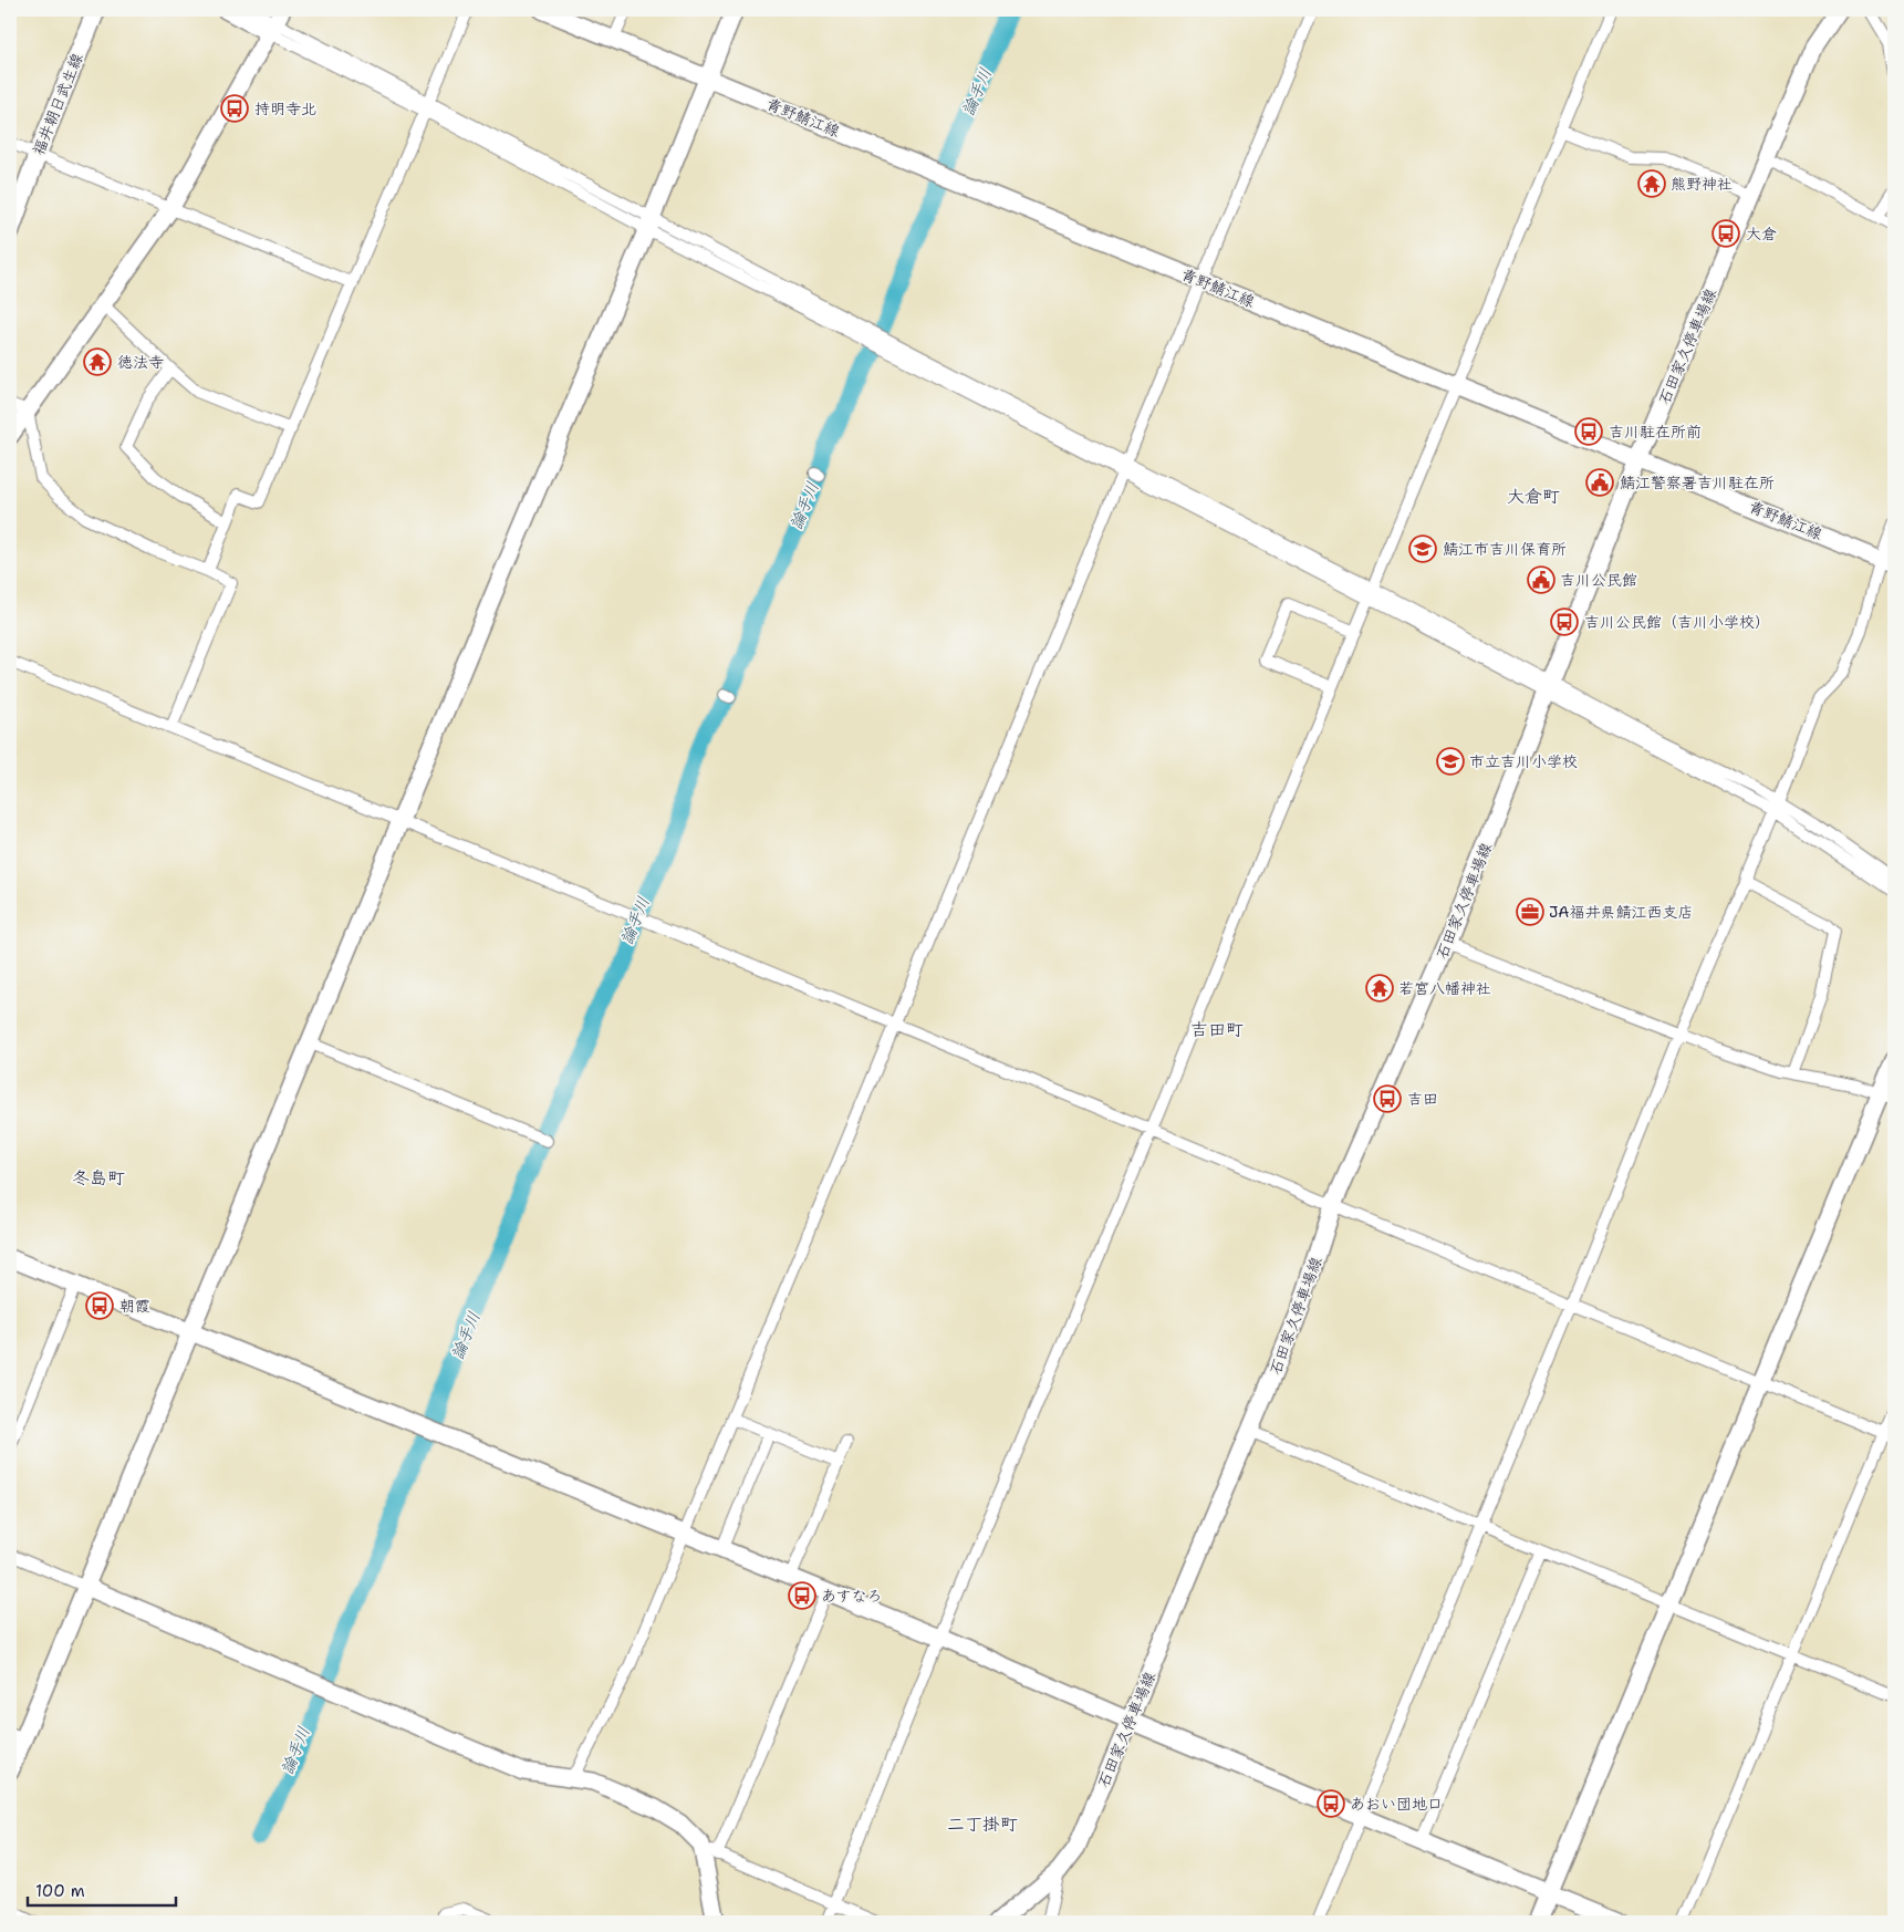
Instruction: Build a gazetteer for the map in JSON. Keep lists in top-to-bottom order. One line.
{"streets":{"main road":["福井朝日武生線"],"street":["青野鯖江線","石田家久停車場線"]},"crossings":[["青野鯖江線","石田家久停車場線"]],"districts":["大倉町","吉田町","冬島町","二丁掛町"],"water":["論手川"],"places":{"bus stop":["持明寺北","大倉","吉川駐在所前","吉川公民館（吉川小学校）","吉田","朝霞","あすなろ","あおい団地口"],"temple":["熊野神社","徳法寺","若宮八幡神社"],"public building":["鯖江警察署吉川駐在所","吉川公民館"],"school or university":["鯖江市吉川保育所","市立吉川小学校"],"office":["JA福井県鯖江西支店"]},"scale_bar":"100 m"}
